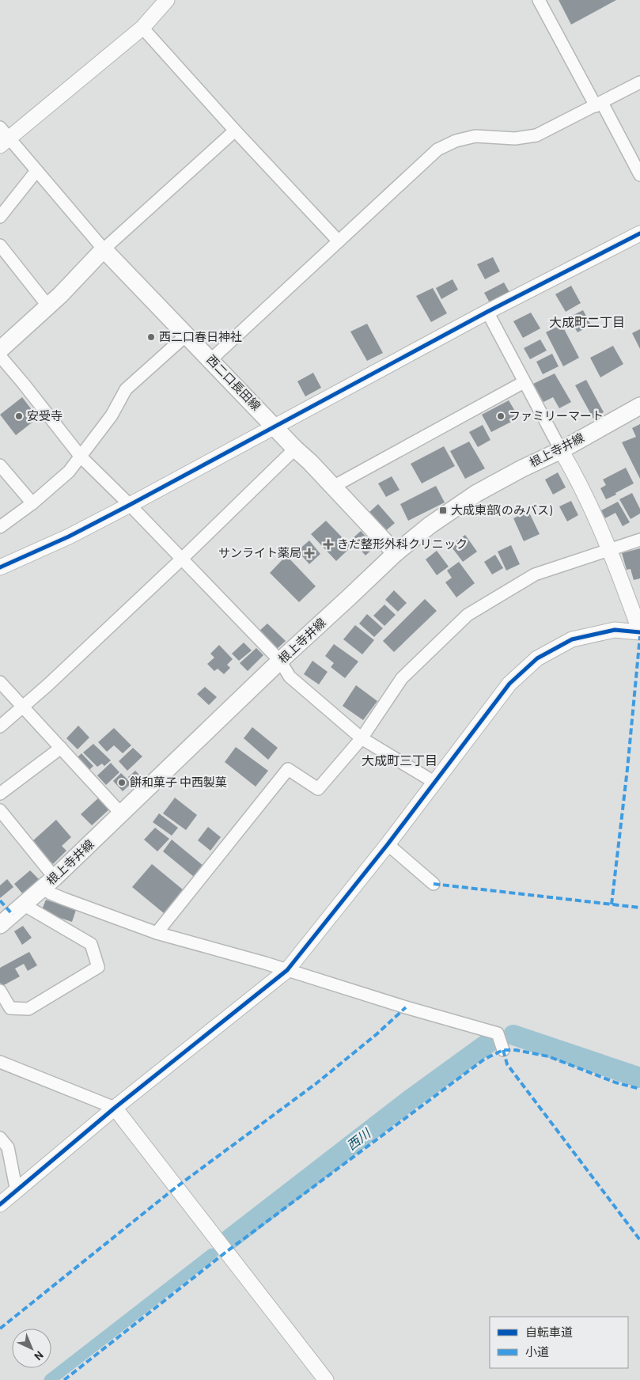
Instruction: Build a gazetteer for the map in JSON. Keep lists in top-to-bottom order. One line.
{"streets":{"main road":["西二口長田線","根上寺井線"]},"crossings":[["西二口長田線","根上寺井線"]],"districts":["大成町二丁目","大成町三丁目"],"water":["西川"],"places":{"other":["西二口春日神社","安受寺","ファミリーマート","餅和菓子 中西製菓"],"transit":["大成東部(のみバス)"],"health":["きだ整形外科クリニック","サンライト薬局"]},"legend":["自転車道","小道"],"north":"bottom right"}
